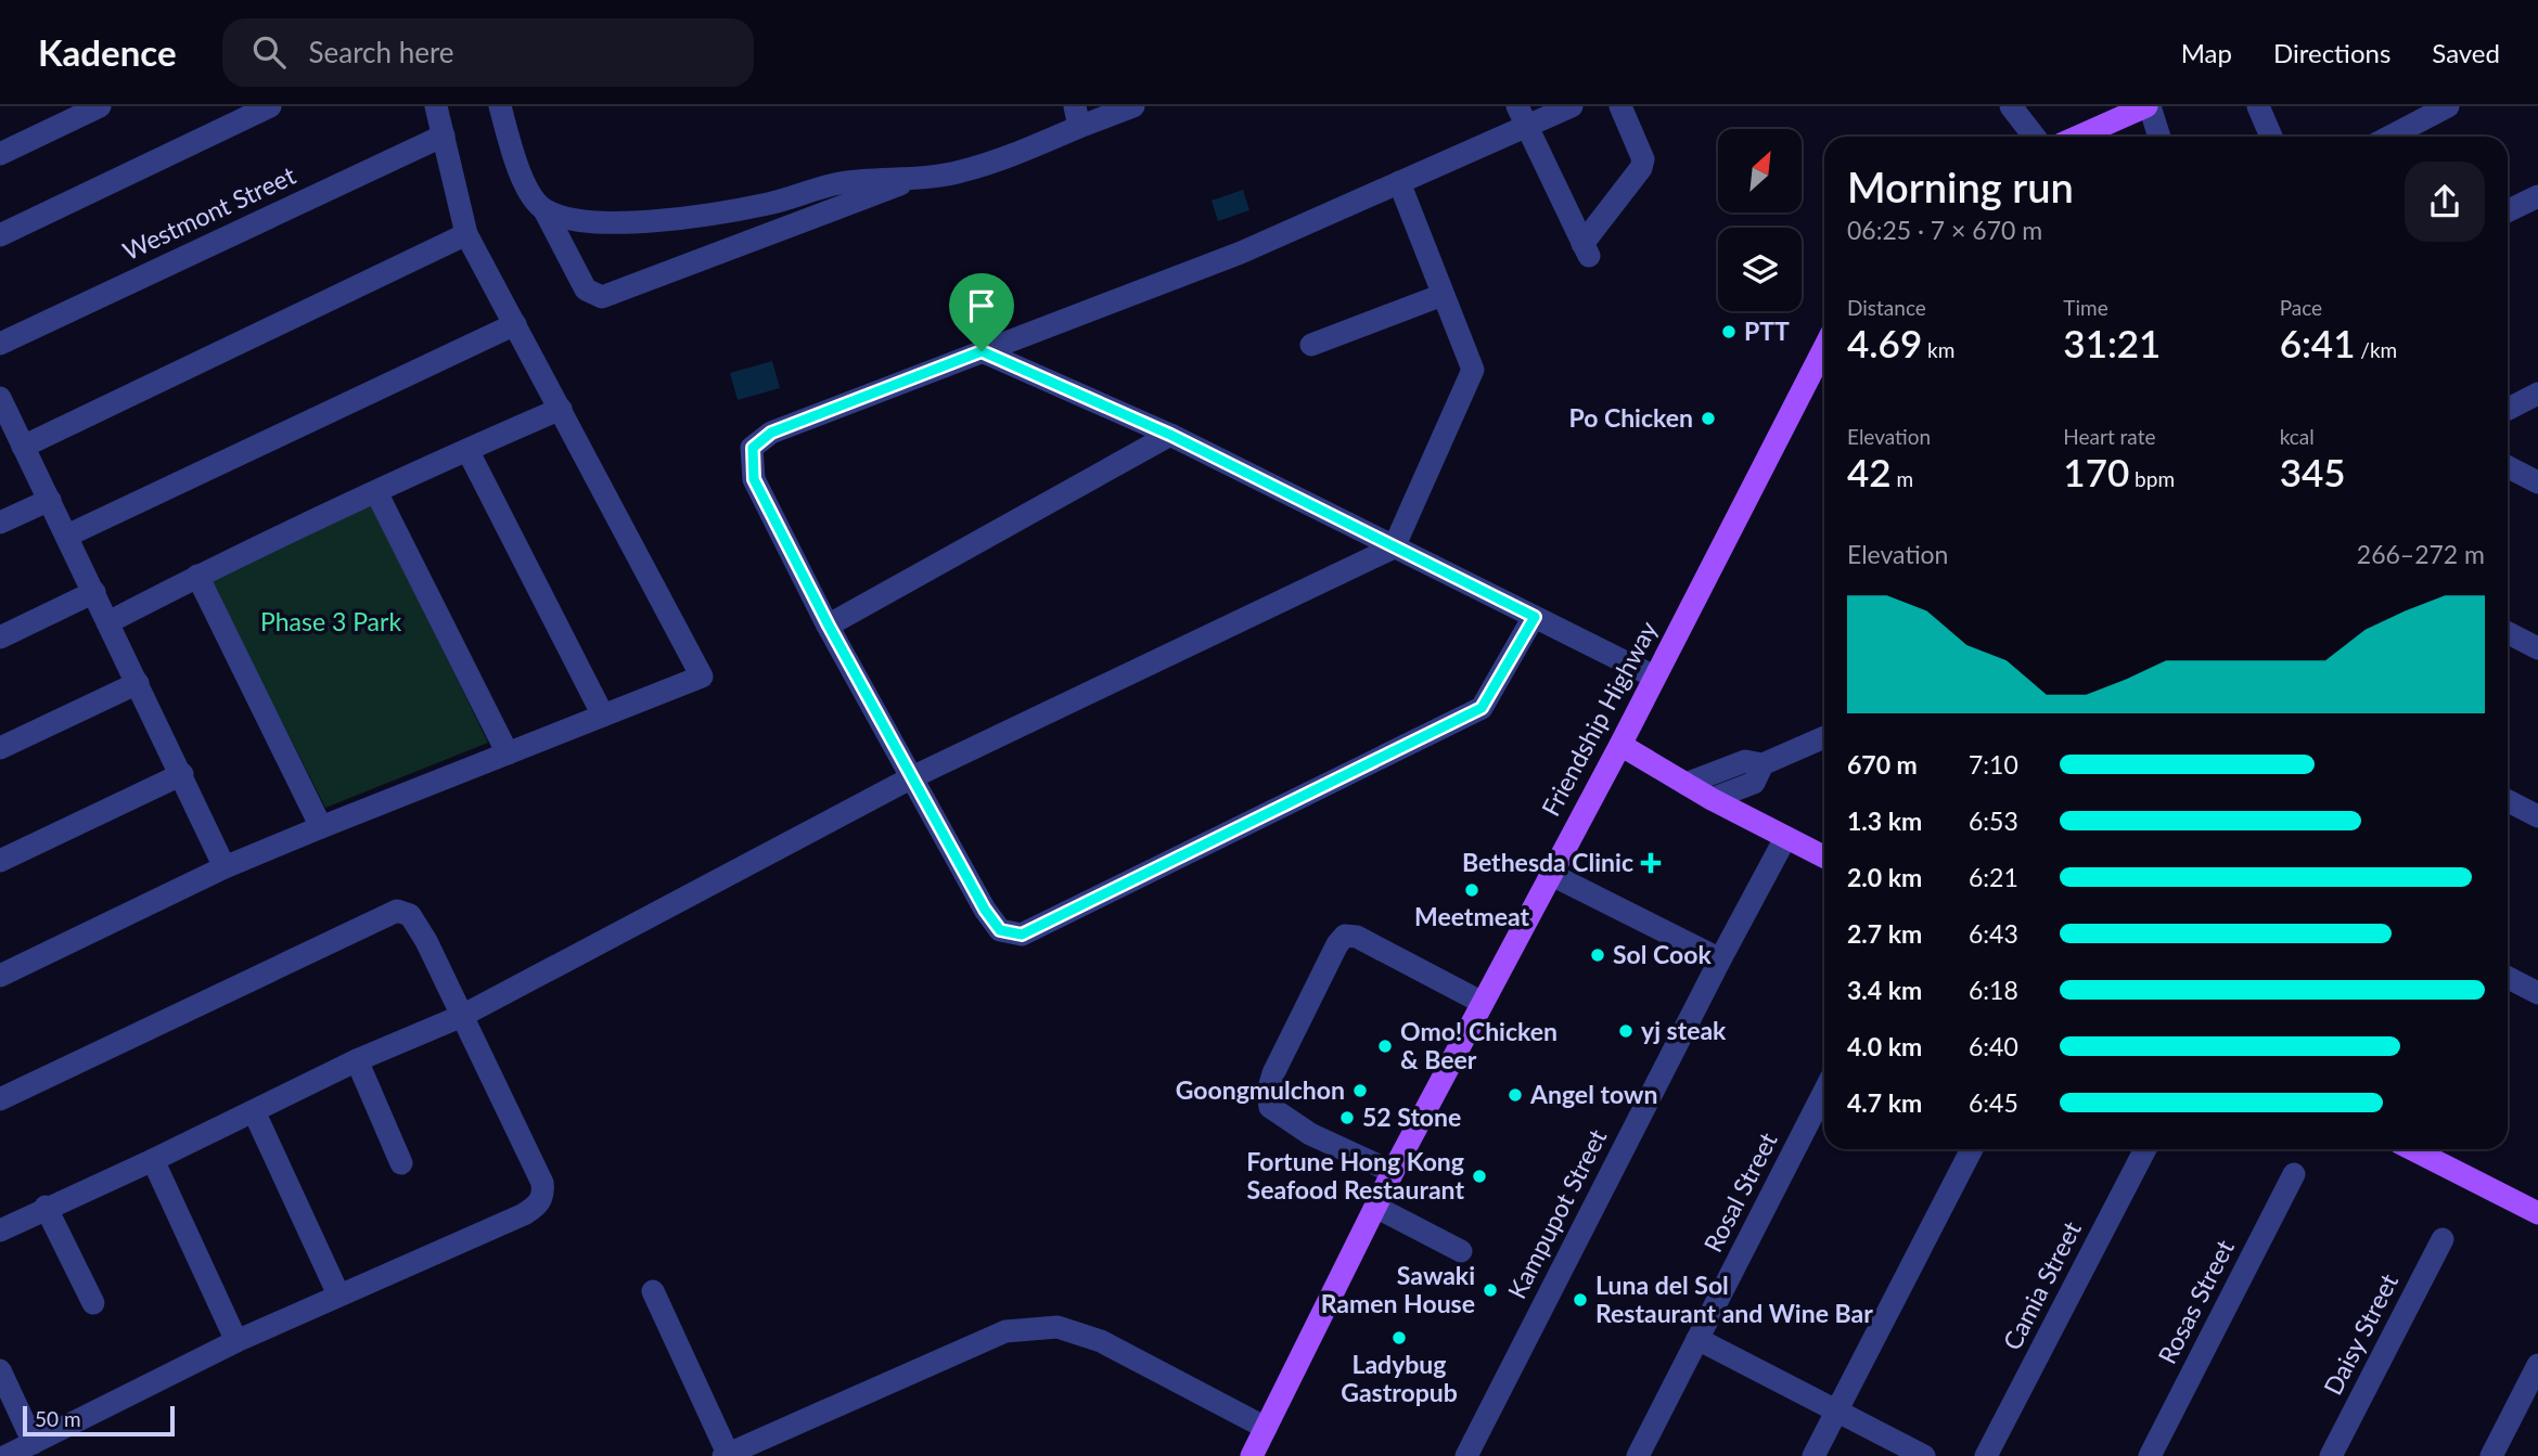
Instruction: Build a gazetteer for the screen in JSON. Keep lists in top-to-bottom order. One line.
{"streets":{"main road":["Friendship Highway"],"street":["Westmont Street","Rosal Street","Kampupot Street","Camia Street","Rosas Street","Daisy Street"]},"parks":["Phase 3 Park"],"places":{"other":["PTT","Po Chicken","Meetmeat","Sol Cook","yj steak","Omo! Chicken & Beer","Goongmulchon","Angel town","52 Stone","Fortune Hong Kong Seafood Restaurant","Sawaki Ramen House","Luna del Sol Restaurant and Wine Bar","Ladybug Gastropub"],"health":["Bethesda Clinic"]},"scale_bar":"50 m","north":"top right","page":{"header":"Kadence","search":"Search here","nav":["Map","Directions","Saved"],"heading":["Morning run","06:25 · 7 × 670 m"],"stats":[["Distance","4.69 km"],["Time","31:21"],["Pace","6:41 /km"],["Elevation","42 m"],["Heart rate","170 bpm"],["kcal","345"]],"chart":["Elevation","266–272 m"],"list":[{"name":"670 m","note":"7:10"},{"name":"1.3 km","note":"6:53"},{"name":"2.0 km","note":"6:21"},{"name":"2.7 km","note":"6:43"},{"name":"3.4 km","note":"6:18"},{"name":"4.0 km","note":"6:40"},{"name":"4.7 km","note":"6:45"}],"scale":"50 m"}}
